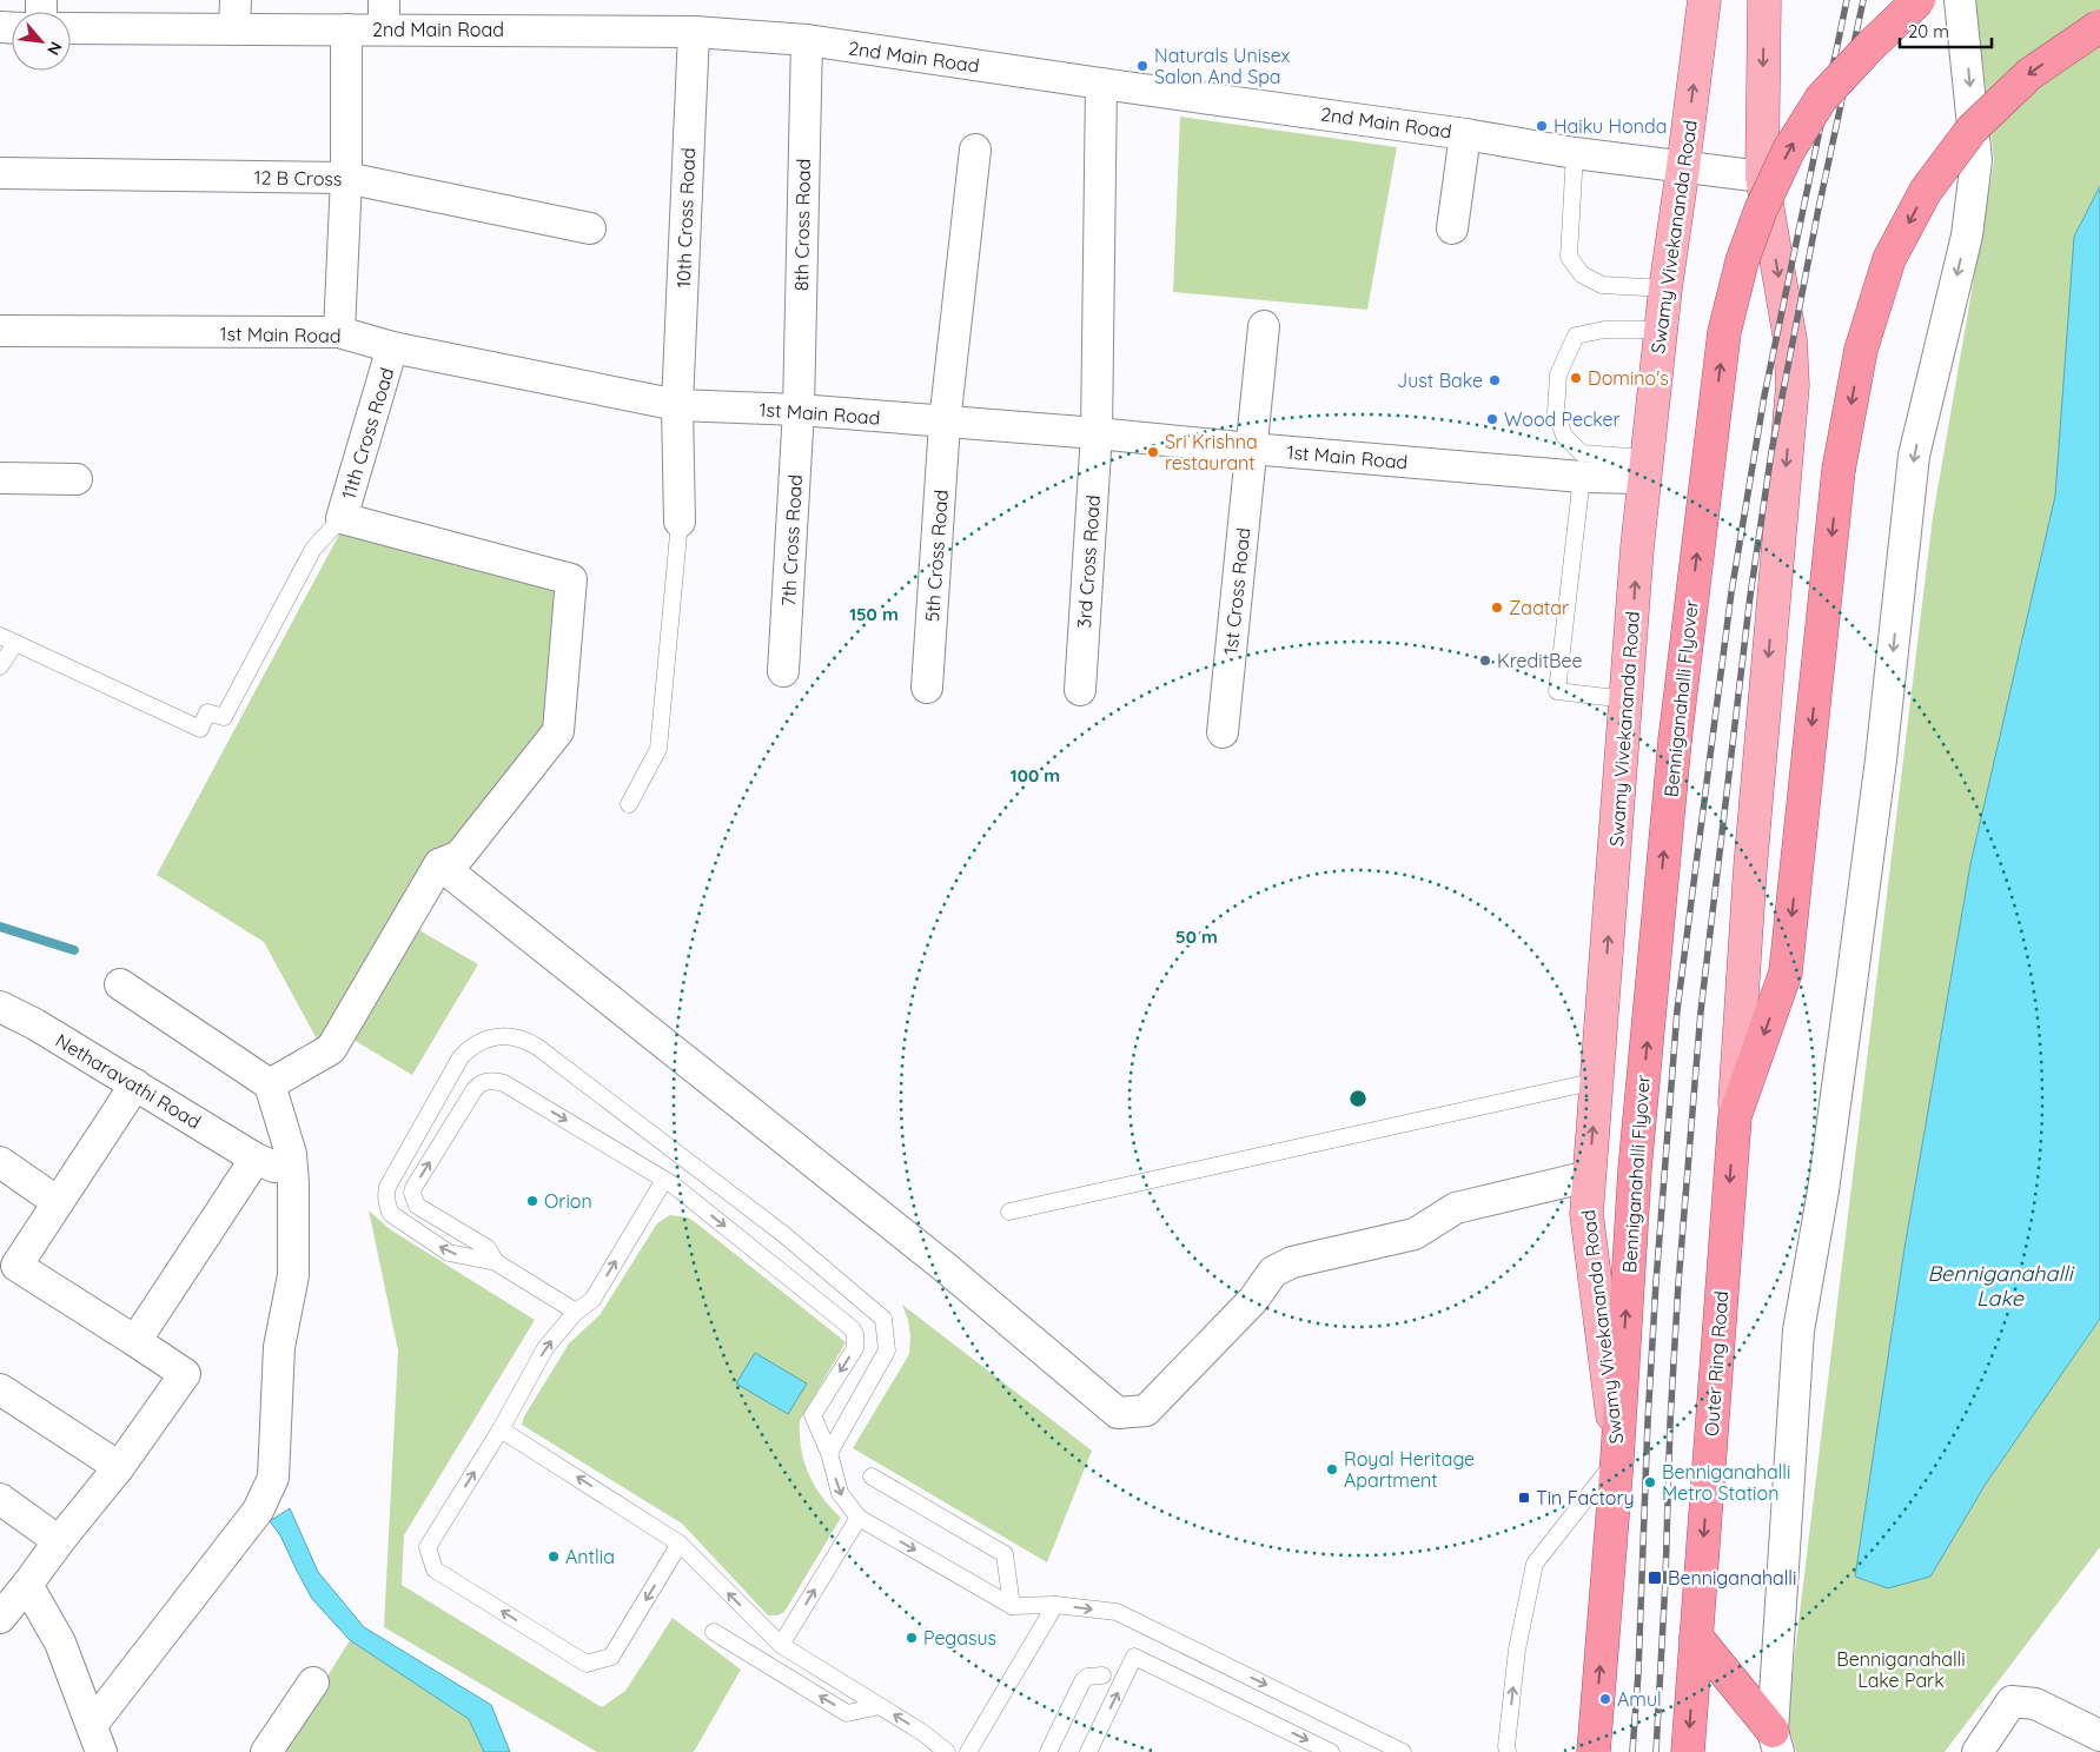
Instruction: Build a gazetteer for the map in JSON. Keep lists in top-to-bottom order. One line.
{"streets":{"highway":["Benniganahalli Flyover","Outer Ring Road"],"main road":["Swamy Vivekananda Road"],"street":["2nd Main Road","12 B Cross","10th Cross Road","8th Cross Road","1st Main Road","11th Cross Road","7th Cross Road","5th Cross Road","3rd Cross Road","1st Cross Road","Netharavathi Road"]},"crossings":[["2nd Main Road","10th Cross Road"],["2nd Main Road","8th Cross Road"],["2nd Main Road","Swamy Vivekananda Road"],["2nd Main Road","3rd Cross Road"],["10th Cross Road","1st Main Road"],["8th Cross Road","1st Main Road"],["8th Cross Road","7th Cross Road"],["Swamy Vivekananda Road","1st Main Road"],["Swamy Vivekananda Road","Benniganahalli Flyover"],["1st Main Road","11th Cross Road"],["1st Main Road","7th Cross Road"],["1st Main Road","5th Cross Road"],["1st Main Road","3rd Cross Road"],["1st Main Road","1st Cross Road"]],"water":["Benniganahalli Lake"],"parks":["Benniganahalli Lake Park"],"places":{"other":["Naturals Unisex Salon And Spa","Haiku Honda","Domino's","Just Bake","Wood Pecker","Sri Krishna restaurant","Zaatar","KreditBee","Orion","Royal Heritage Apartment","Benniganahalli Metro Station","Antlia","Pegasus","Amul"],"transit":["Tin Factory","Benniganahalli"]},"scale_bar":"20 m","north":"bottom right","rings":["150 m","100 m","50 m"]}
